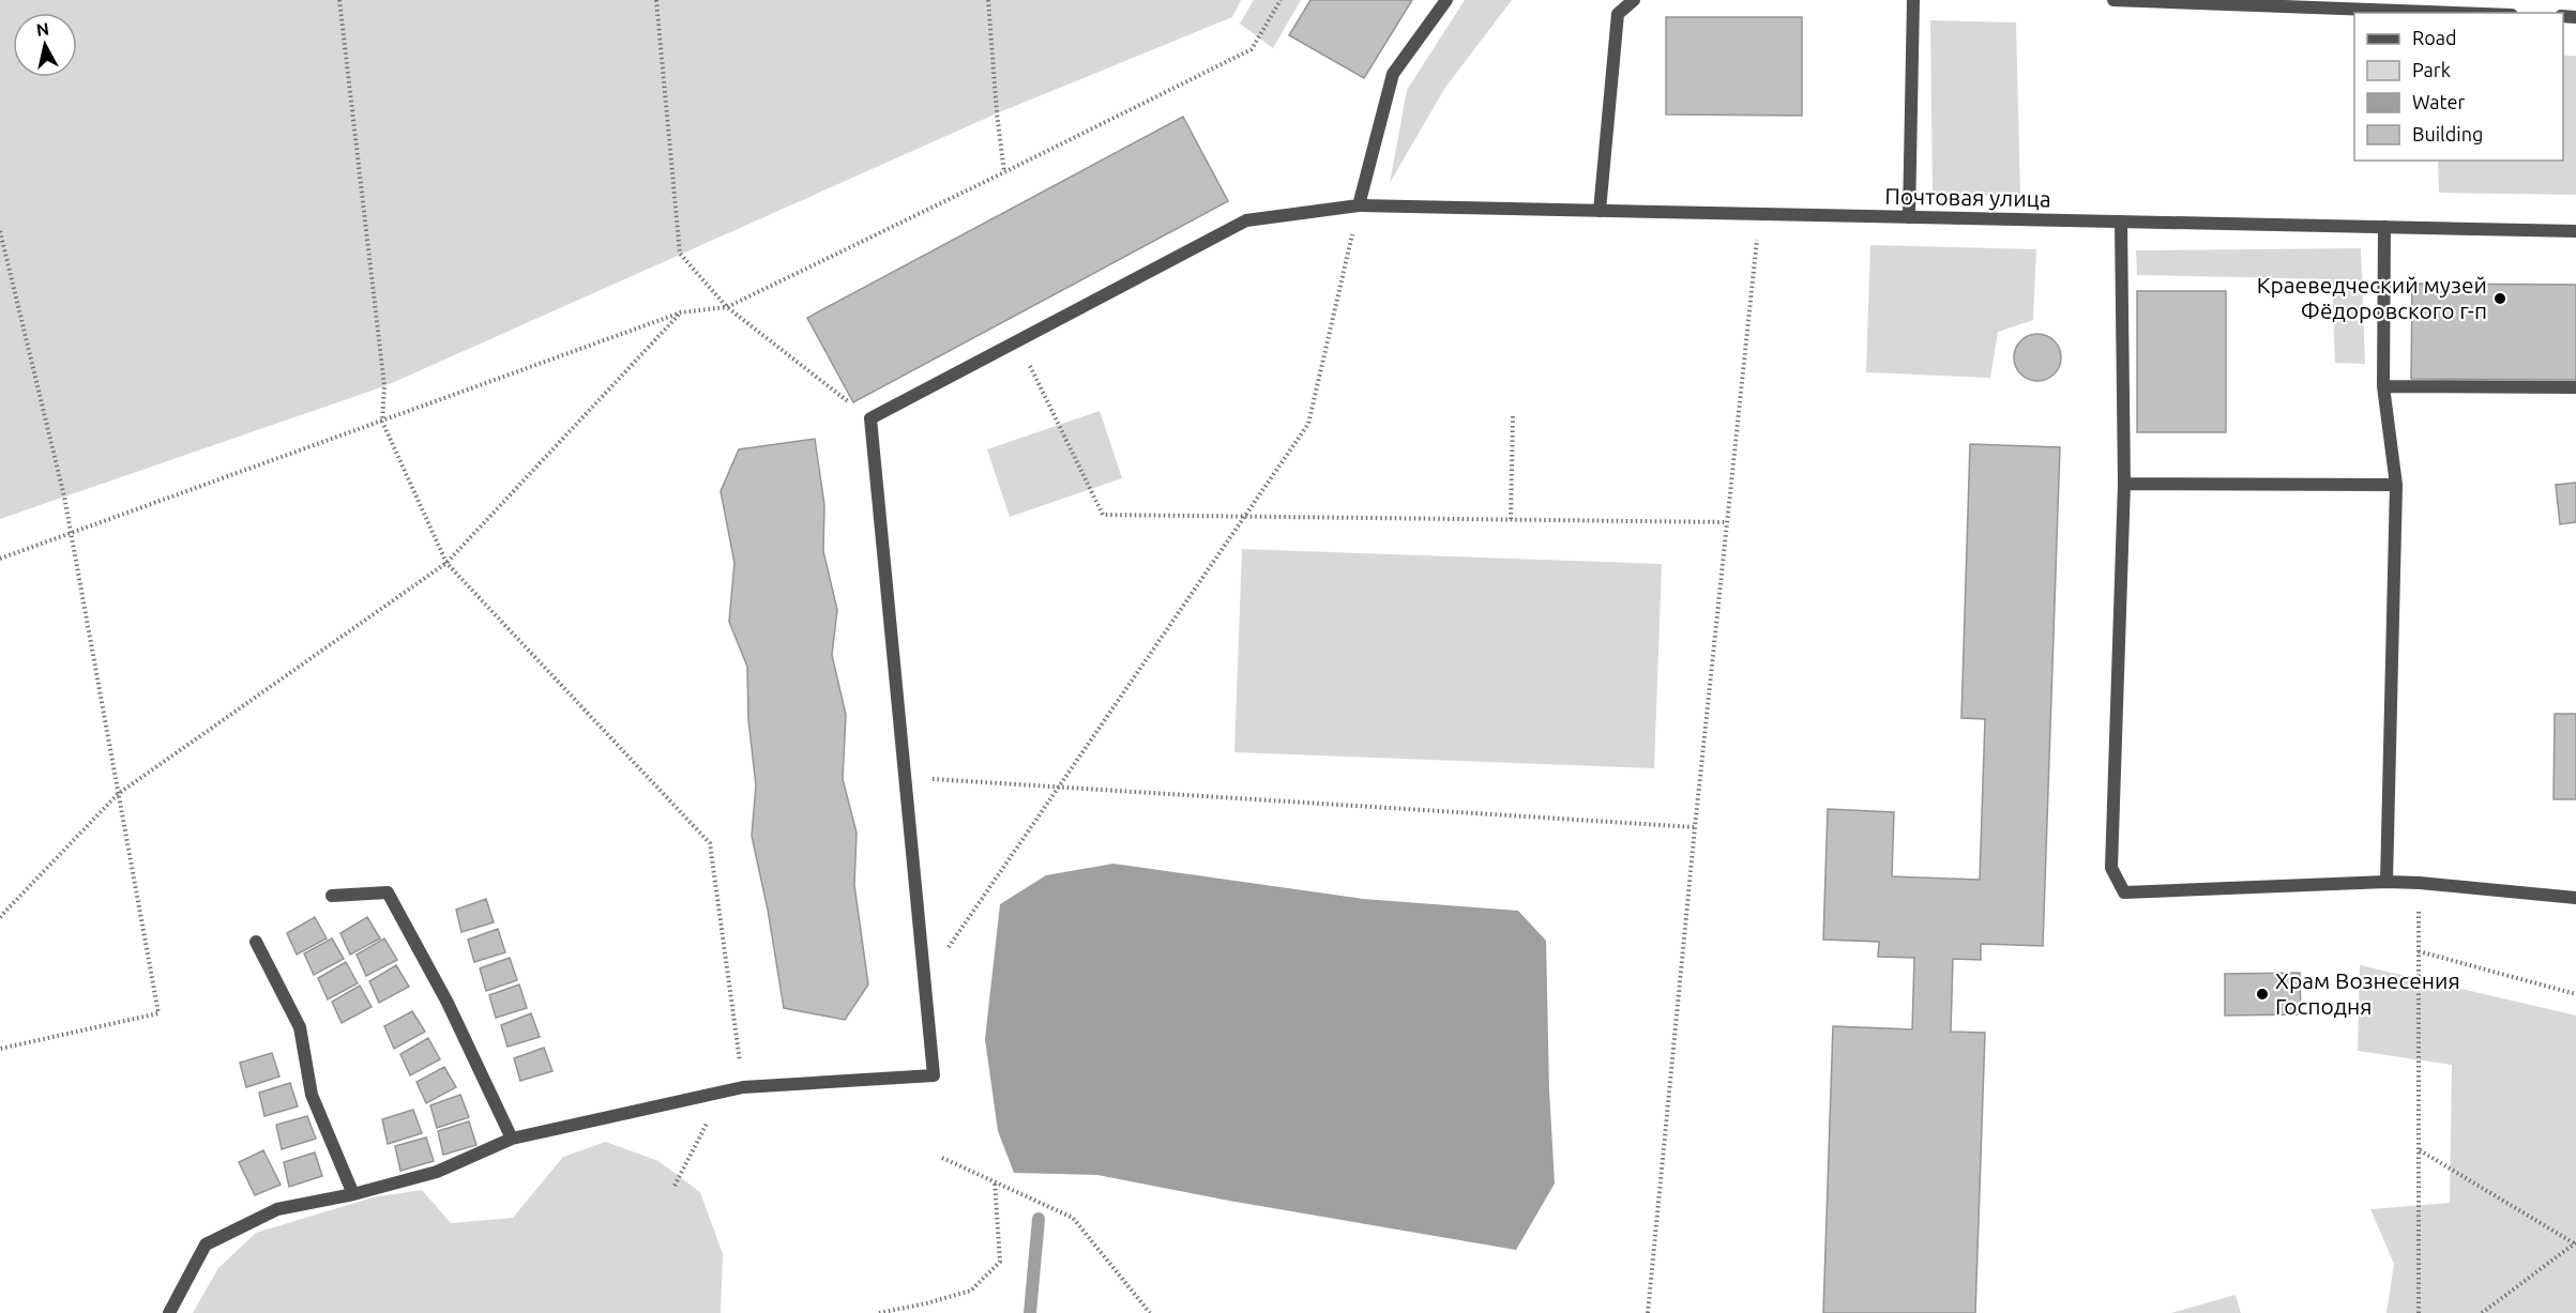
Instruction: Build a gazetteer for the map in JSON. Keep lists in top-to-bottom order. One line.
{"streets":{"street":["Почтовая улица"]},"places":["Краеведческий музей Фёдоровского г-п","Храм Вознесения Господня"],"legend":["Road","Park","Water","Building"],"north":"top"}
